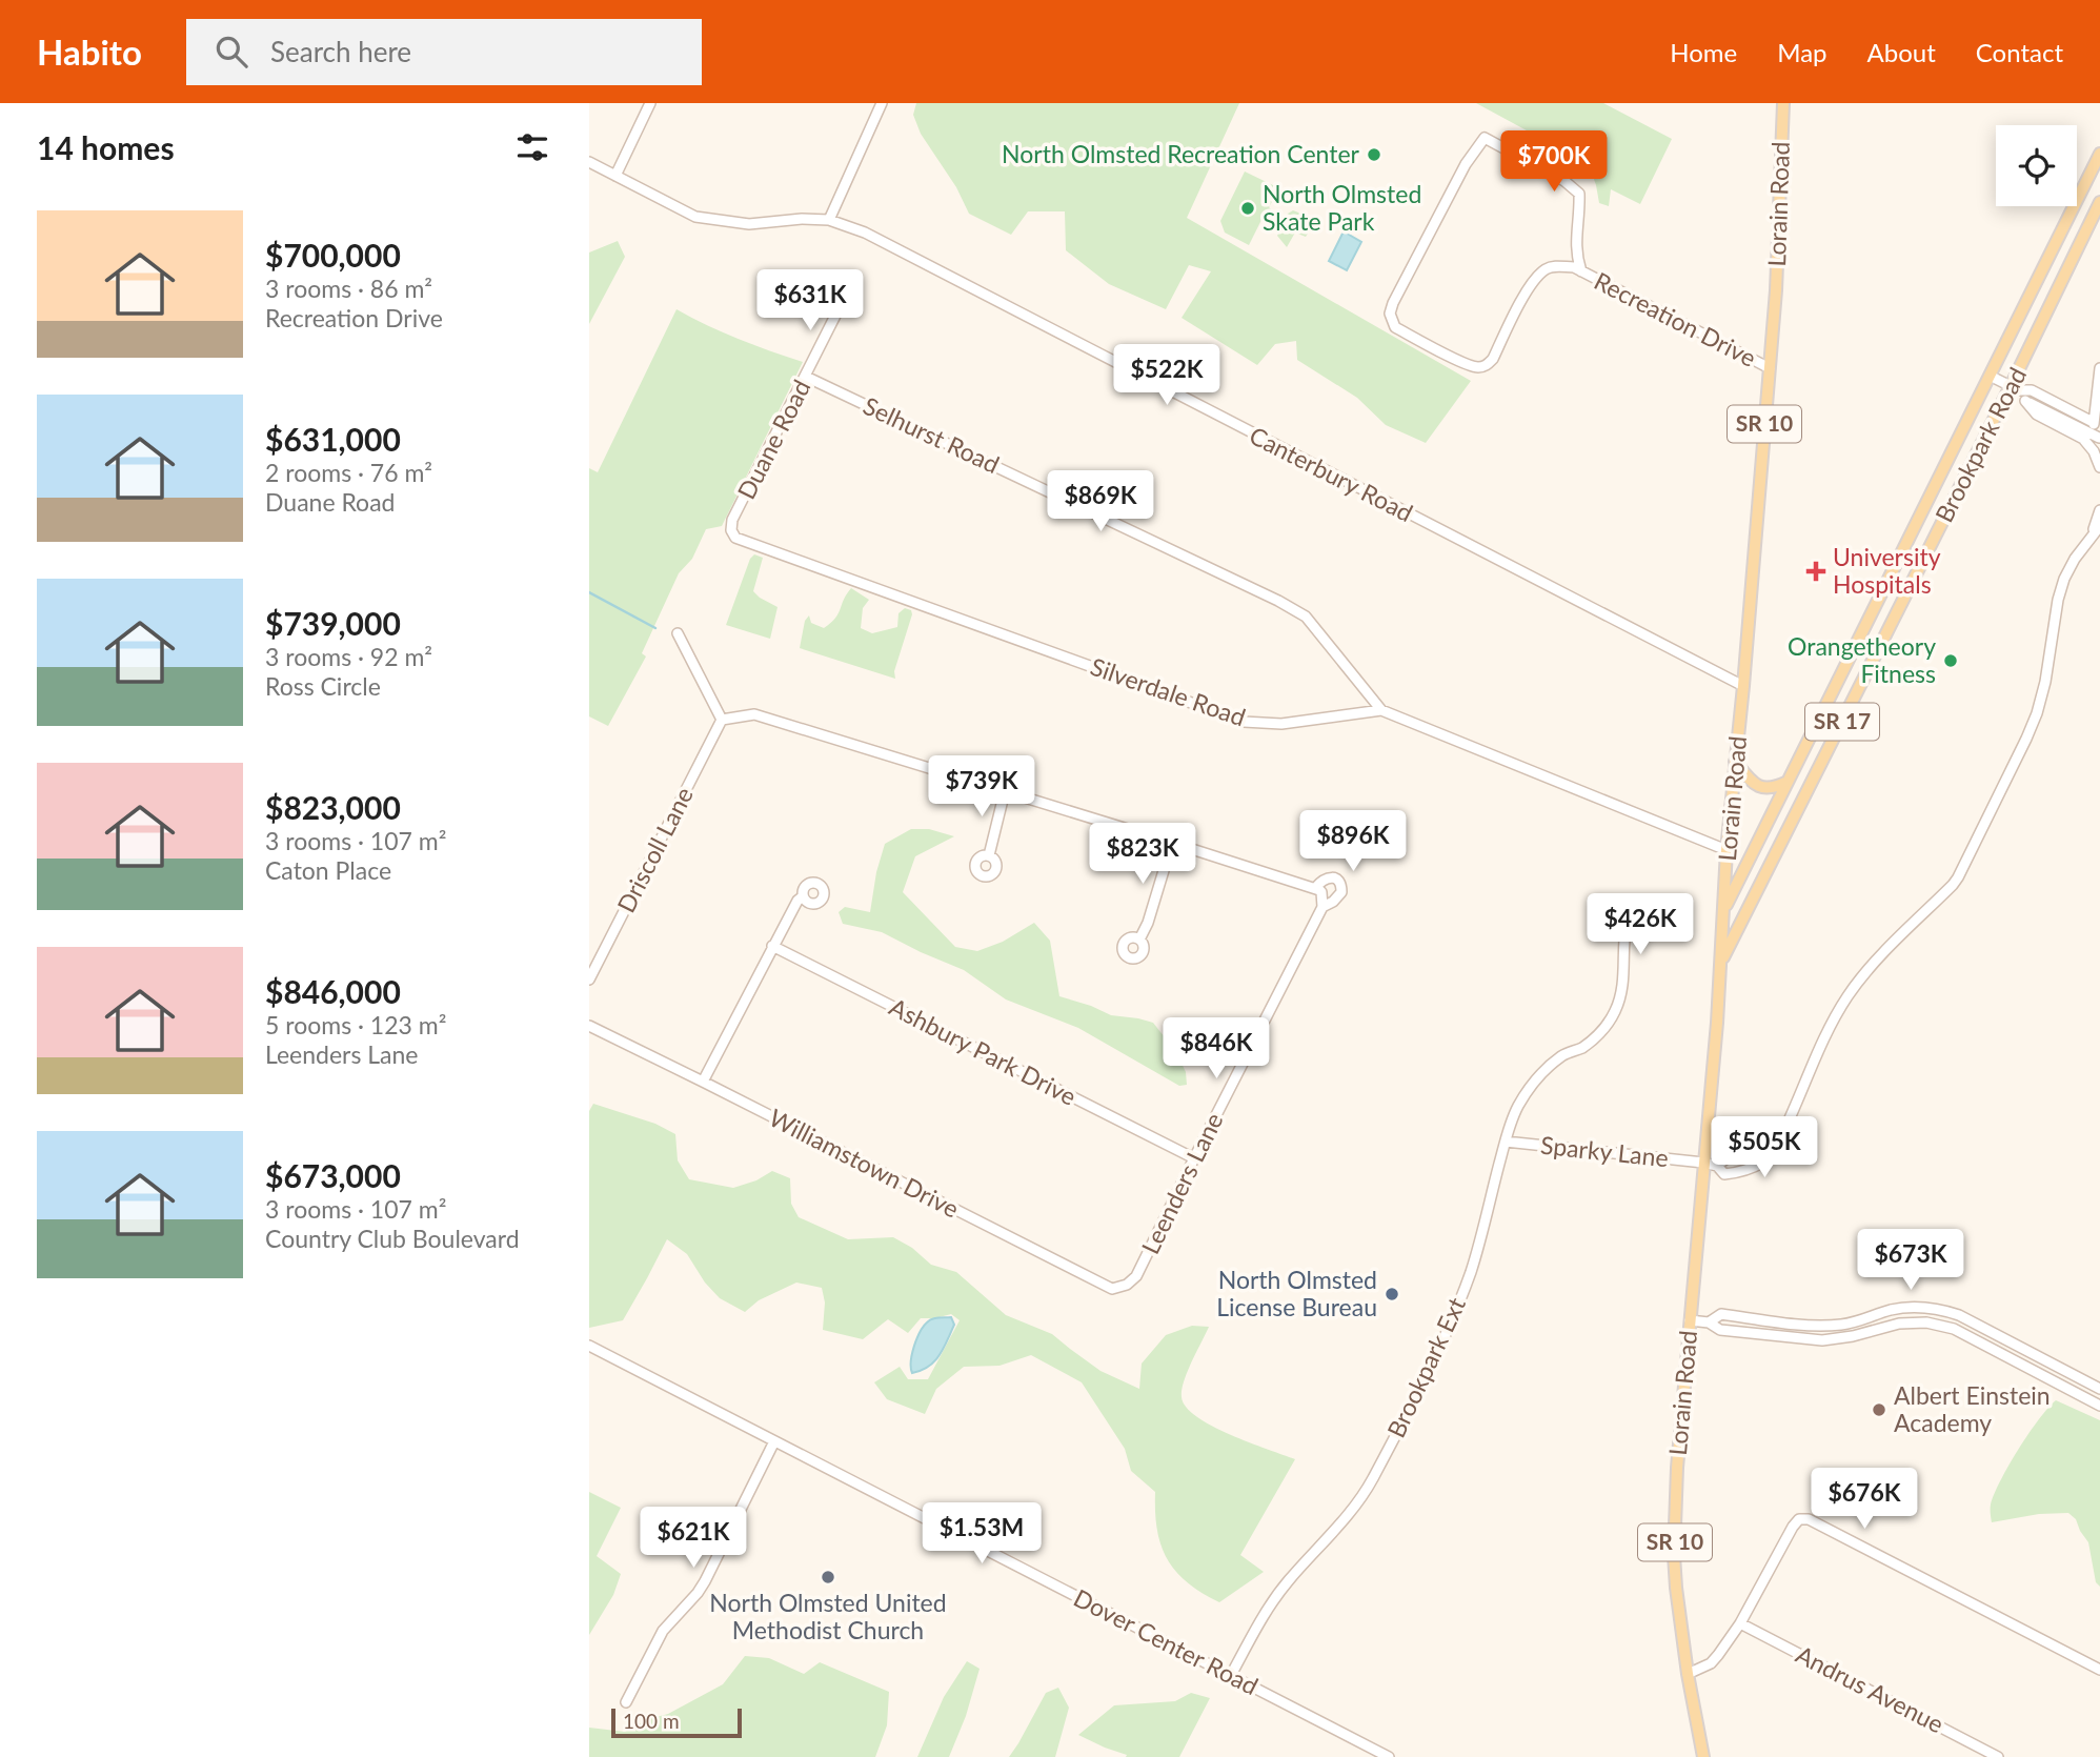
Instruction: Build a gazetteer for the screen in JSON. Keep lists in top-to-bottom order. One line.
{"streets":{"main road":["Lorain Road","SR 10","Brookpark Road","SR 17"],"street":["Recreation Drive","Selhurst Road","Duane Road","Canterbury Road","Silverdale Road","Driscoll Lane","Ashbury Park Drive","Sparky Lane","Williamstown Drive","Leenders Lane","Brookpark Ext","Dover Center Road","Andrus Avenue"]},"crossings":[["Lorain Road","Recreation Drive"],["Lorain Road","Brookpark Road"],["Lorain Road","Canterbury Road"],["Lorain Road","Silverdale Road"],["Lorain Road","Sparky Lane"],["Selhurst Road","Duane Road"],["Selhurst Road","Silverdale Road"],["Duane Road","Silverdale Road"],["Ashbury Park Drive","Leenders Lane"],["Sparky Lane","Brookpark Ext"],["Williamstown Drive","Leenders Lane"],["Brookpark Ext","Dover Center Road"]],"places":{"other":["North Olmsted Recreation Center","North Olmsted Skate Park","Orangetheory Fitness","North Olmsted License Bureau","Albert Einstein Academy","North Olmsted United Methodist Church"],"health":["University Hospitals"]},"scale_bar":"100 m","page":{"header":"Habito","search":"Search here","nav":["Home","Map","About","Contact"],"heading":"14 homes","price":["$700K","$631K","$522K","$869K","$739K","$896K","$823K","$426K","$846K","$505K","$673K","$676K","$1.53M","$621K"],"list":[{"name":"$700,000","note":"3 rooms · 86 m² · Recreation Drive"},{"name":"$631,000","note":"2 rooms · 76 m² · Duane Road"},{"name":"$739,000","note":"3 rooms · 92 m² · Ross Circle"},{"name":"$823,000","note":"3 rooms · 107 m² · Caton Place"},{"name":"$846,000","note":"5 rooms · 123 m² · Leenders Lane"},{"name":"$673,000","note":"3 rooms · 107 m² · Country Club Boulevard"}],"scale":"100 m"}}
